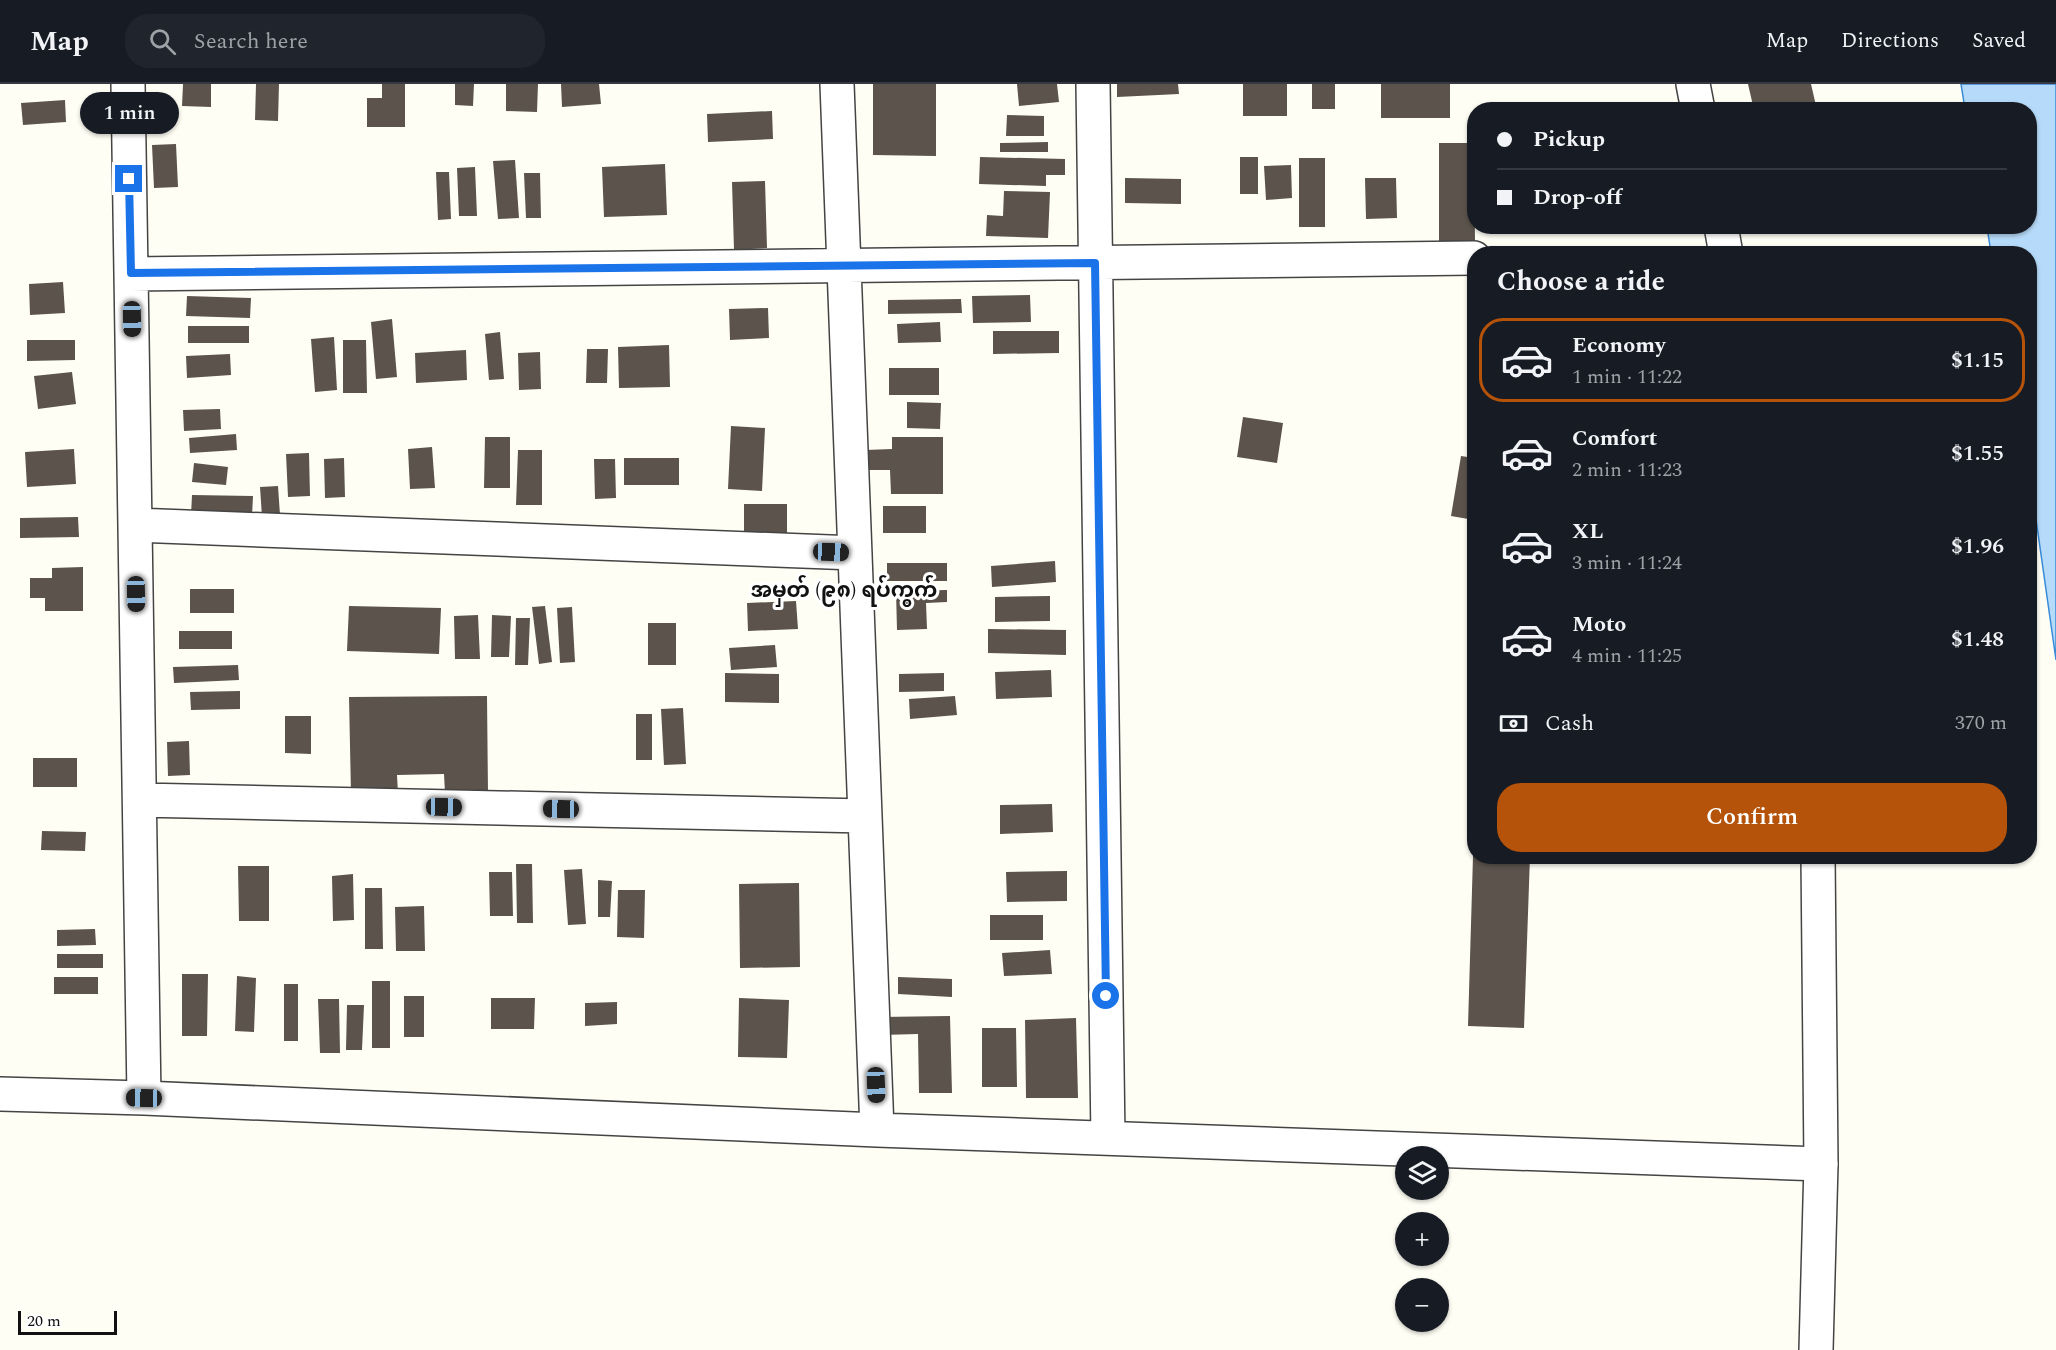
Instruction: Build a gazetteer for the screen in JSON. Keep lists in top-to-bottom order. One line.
{"districts":["အမှတ် (၉၈) ရပ်ကွက်"],"scale_bar":"20 m","page":{"header":"Map","search":"Search here","nav":["Map","Directions","Saved"],"bubble":"1 min","banner":["Pickup","Drop-off"],"heading":"Choose a ride","list":[{"name":"Economy","note":"1 min · 11:22","value":"$1.15"},{"name":"Comfort","note":"2 min · 11:23","value":"$1.55"},{"name":"XL","note":"3 min · 11:24","value":"$1.96"},{"name":"Moto","note":"4 min · 11:25","value":"$1.48"}],"pay":["Cash","370 m"],"buttons":"Confirm","map_buttons":["+","−"],"scale":"20 m"}}
